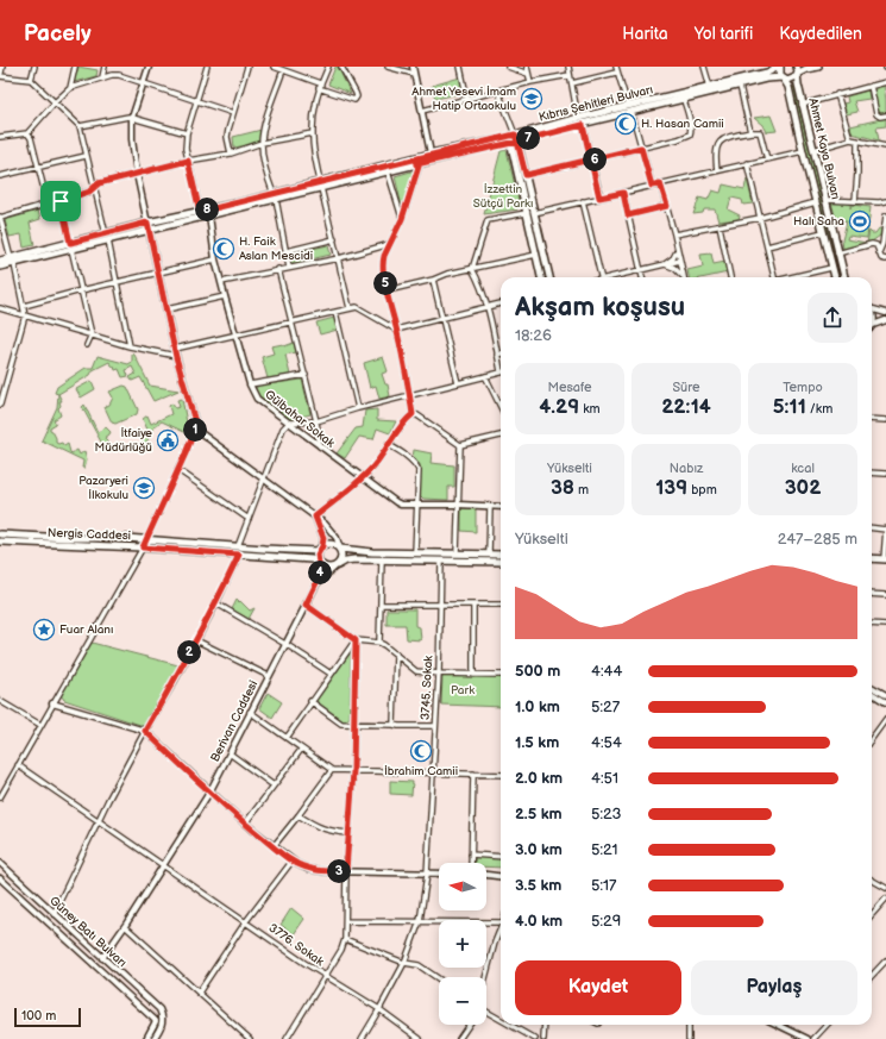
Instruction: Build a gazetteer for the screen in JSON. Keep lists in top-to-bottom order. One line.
{"streets":{"main road":["Kıbrıs Şehitleri Bulvarı","Ahmet Kaya Bulvarı","Nergis Caddesi"],"street":["Gülbahar Sokak","3745. Sokak","Berivan Caddesi","Güney Batı Bulvarı","3776. Sokak"]},"crossings":[["Kıbrıs Şehitleri Bulvarı","Ahmet Kaya Bulvarı"],["Kıbrıs Şehitleri Bulvarı","Gülbahar Sokak"],["3745. Sokak","3776. Sokak"],["Berivan Caddesi","Güney Batı Bulvarı"],["Berivan Caddesi","3776. Sokak"]],"parks":["İzzettin Sütçü Parkı","Park"],"places":{"school or university":["Ahmet Yesevi İmam Hatip Ortaokulu","Pazaryeri İlkokulu"],"mosque":["H. Hasan Camii","H. Faik Aslan Mescidi","İbrahim Camii"],"sports":["Halı Saha"],"public building":["İtfaiye Müdürlüğü"],"place":["Fuar Alanı"]},"scale_bar":"100 m","north":"left","page":{"header":"Pacely","nav":["Harita","Yol tarifi","Kaydedilen"],"pins":["7","6","8","5","1","4","2","3"],"heading":["Akşam koşusu","18:26"],"stats":[["Mesafe","4.29 km"],["Süre","22:14"],["Tempo","5:11 /km"],["Yükselti","38 m"],["Nabız","139 bpm"],["kcal","302"]],"chart":["Yükselti","247–285 m"],"list":[{"name":"500 m","note":"4:44"},{"name":"1.0 km","note":"5:27"},{"name":"1.5 km","note":"4:54"},{"name":"2.0 km","note":"4:51"},{"name":"2.5 km","note":"5:23"},{"name":"3.0 km","note":"5:21"},{"name":"3.5 km","note":"5:17"},{"name":"4.0 km","note":"5:29"}],"map_buttons":["+","−"],"buttons":["Kaydet","Paylaş"],"scale":"100 m"}}
